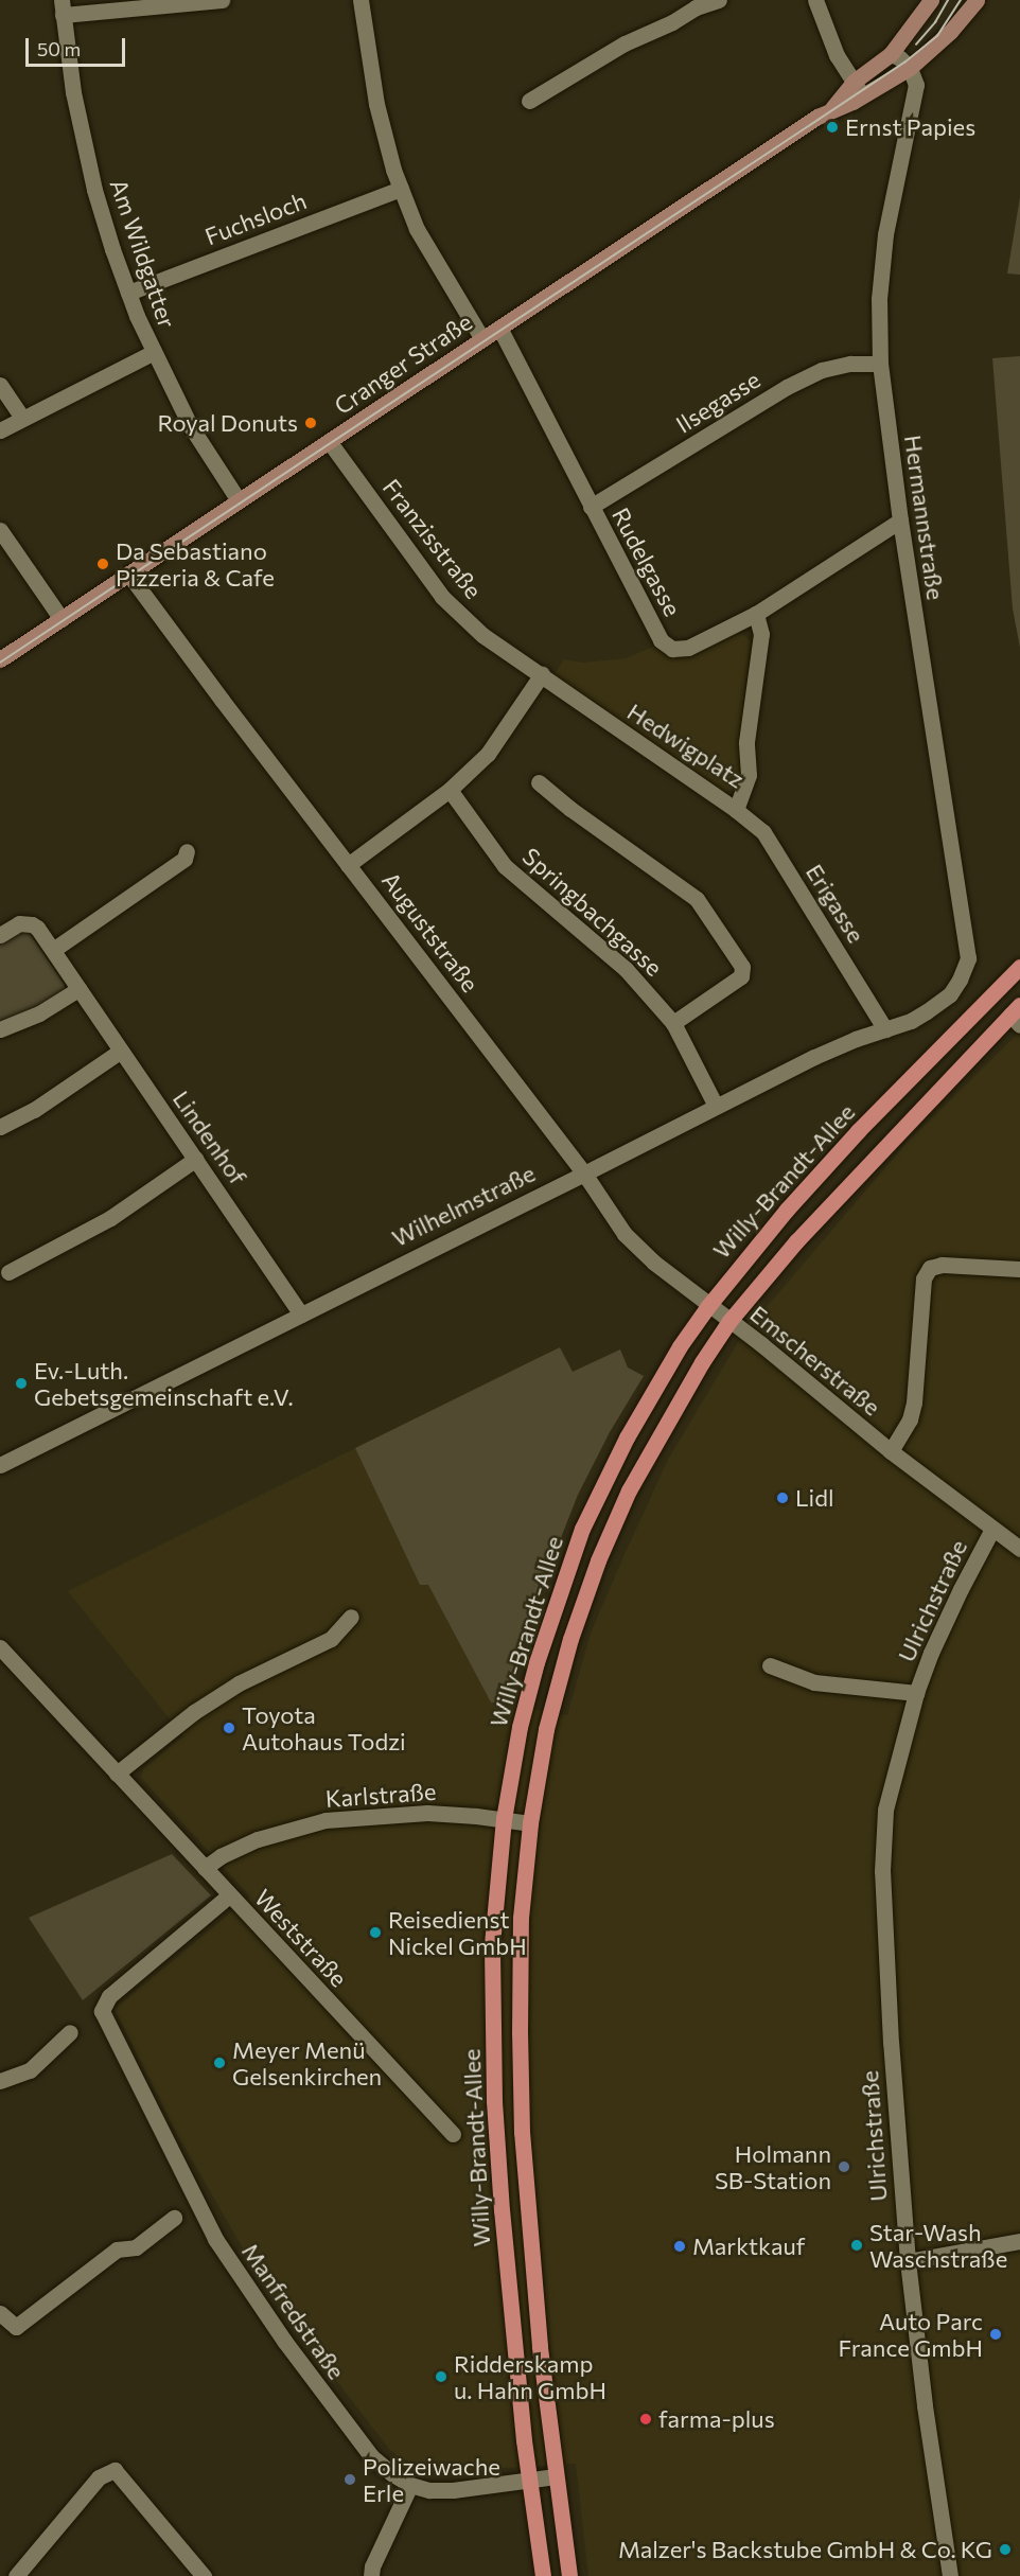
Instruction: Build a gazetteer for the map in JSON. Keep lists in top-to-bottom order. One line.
{"streets":{"main road":["Cranger Straße","Willy-Brandt-Allee"],"street":["Fuchsloch","Am Wildgatter","Ilsegasse","Hermannstraße","Franzisstraße","Rudelgasse","Hedwigplatz","Erigasse","Springbachgasse","Auguststraße","Lindenhof","Wilhelmstraße","Emscherstraße","Ulrichstraße","Karlstraße","Weststraße","Manfredstraße"]},"crossings":[["Fuchsloch","Am Wildgatter"],["Am Wildgatter","Cranger Straße"],["Cranger Straße","Hermannstraße"],["Cranger Straße","Franzisstraße"],["Cranger Straße","Rudelgasse"],["Cranger Straße","Auguststraße"],["Ilsegasse","Hermannstraße"],["Ilsegasse","Rudelgasse"],["Hermannstraße","Rudelgasse"],["Hermannstraße","Wilhelmstraße"],["Franzisstraße","Hedwigplatz"],["Rudelgasse","Hedwigplatz"],["Hedwigplatz","Erigasse"],["Erigasse","Wilhelmstraße"],["Springbachgasse","Wilhelmstraße"],["Auguststraße","Willy-Brandt-Allee"],["Auguststraße","Wilhelmstraße"],["Auguststraße","Emscherstraße"],["Lindenhof","Wilhelmstraße"],["Willy-Brandt-Allee","Emscherstraße"],["Willy-Brandt-Allee","Karlstraße"],["Willy-Brandt-Allee","Manfredstraße"],["Emscherstraße","Ulrichstraße"],["Karlstraße","Weststraße"],["Weststraße","Manfredstraße"]],"places":["Ernst Papies","Royal Donuts","Da Sebastiano Pizzeria & Cafe","Ev.-Luth. Gebetsgemeinschaft e.V.","Lidl","Toyota Autohaus Todzi","Reisedienst Nickel GmbH","Meyer Menü Gelsenkirchen","Holmann SB-Station","Star-Wash Waschstraße","Marktkauf","Auto Parc France GmbH","Ridderskamp u. Hahn GmbH","farma-plus","Polizeiwache Erle","Malzer's Backstube GmbH & Co. KG"],"scale_bar":"50 m"}
